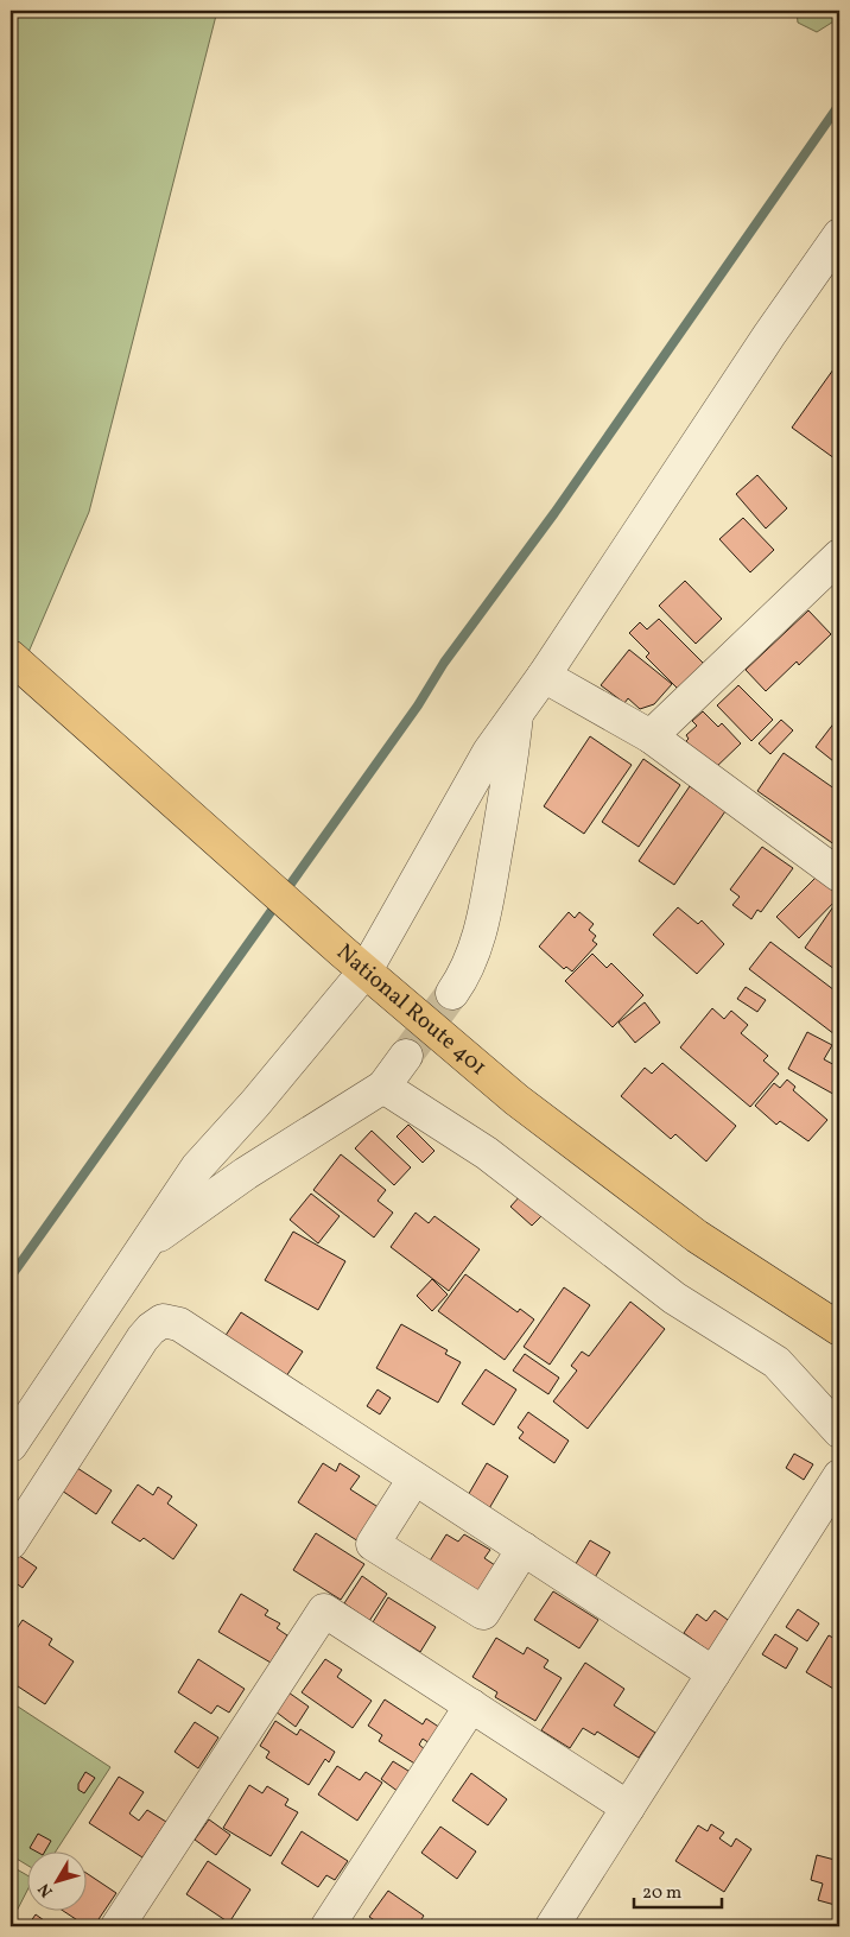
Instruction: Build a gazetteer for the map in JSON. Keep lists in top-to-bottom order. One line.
{"streets":{"highway":["National Route 401"]},"scale_bar":"20 m","north":"bottom left"}
